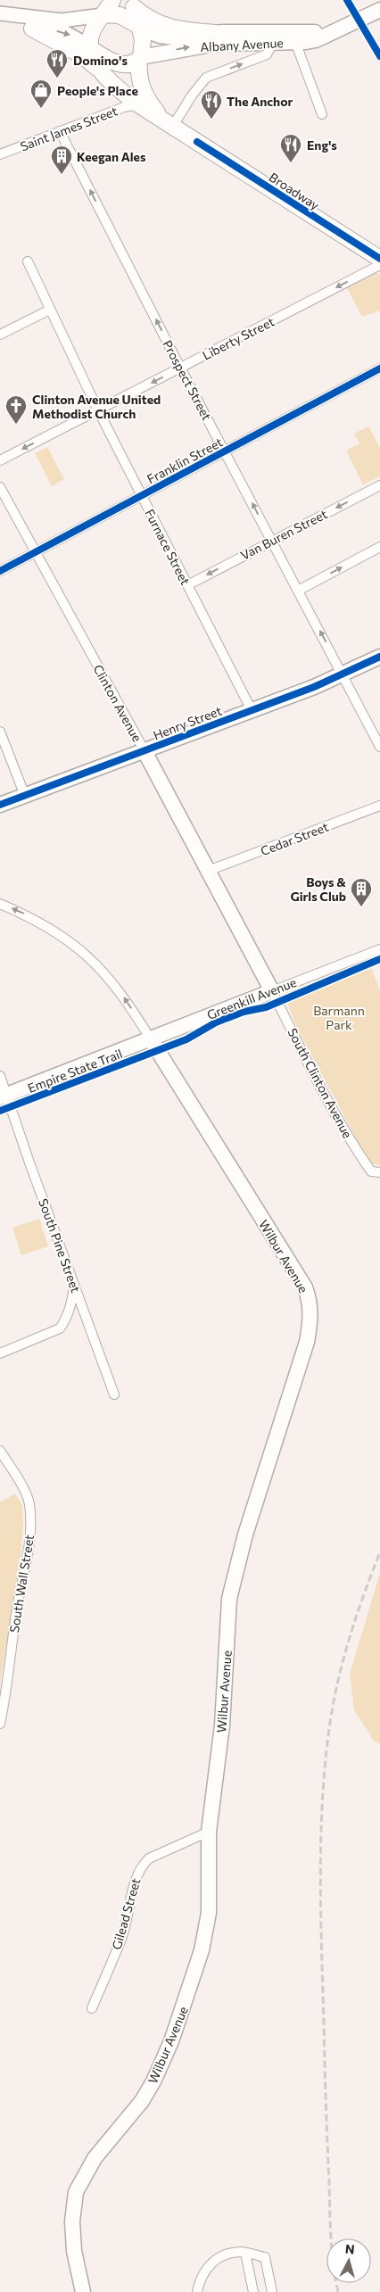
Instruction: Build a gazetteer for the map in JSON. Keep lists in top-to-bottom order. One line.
{"streets":{"highway":["Broadway"],"main road":["Albany Avenue","Clinton Avenue","Henry Street","Greenkill Avenue","Wilbur Avenue"],"street":["Saint James Street","Liberty Street","Prospect Street","Franklin Street","Van Buren Street","Furnace Street","Cedar Street","South Clinton Avenue","South Pine Street","South Wall Street","Gilead Street"],"cycle path":["Empire State Trail"]},"crossings":[["Albany Avenue","Broadway"],["Saint James Street","Broadway"],["Saint James Street","Prospect Street"],["Liberty Street","Prospect Street"],["Liberty Street","Furnace Street"],["Prospect Street","Franklin Street"],["Prospect Street","Van Buren Street"],["Prospect Street","Henry Street"],["Franklin Street","Furnace Street"],["Franklin Street","Clinton Avenue"],["Van Buren Street","Furnace Street"],["Furnace Street","Henry Street"],["Clinton Avenue","Henry Street"],["Clinton Avenue","Cedar Street"],["Clinton Avenue","Greenkill Avenue"],["Clinton Avenue","South Clinton Avenue"],["Greenkill Avenue","South Clinton Avenue"],["Greenkill Avenue","South Pine Street"],["Greenkill Avenue","Wilbur Avenue"],["Wilbur Avenue","Gilead Street"]],"one_way":["Liberty Street","Prospect Street"],"parks":["Barmann Park"],"places":{"restaurant":["Domino's","The Anchor","Eng's"],"shop":["People's Place"],"building":["Keegan Ales","Boys & Girls Club"],"church":["Clinton Avenue United Methodist Church"]},"north":"top"}
